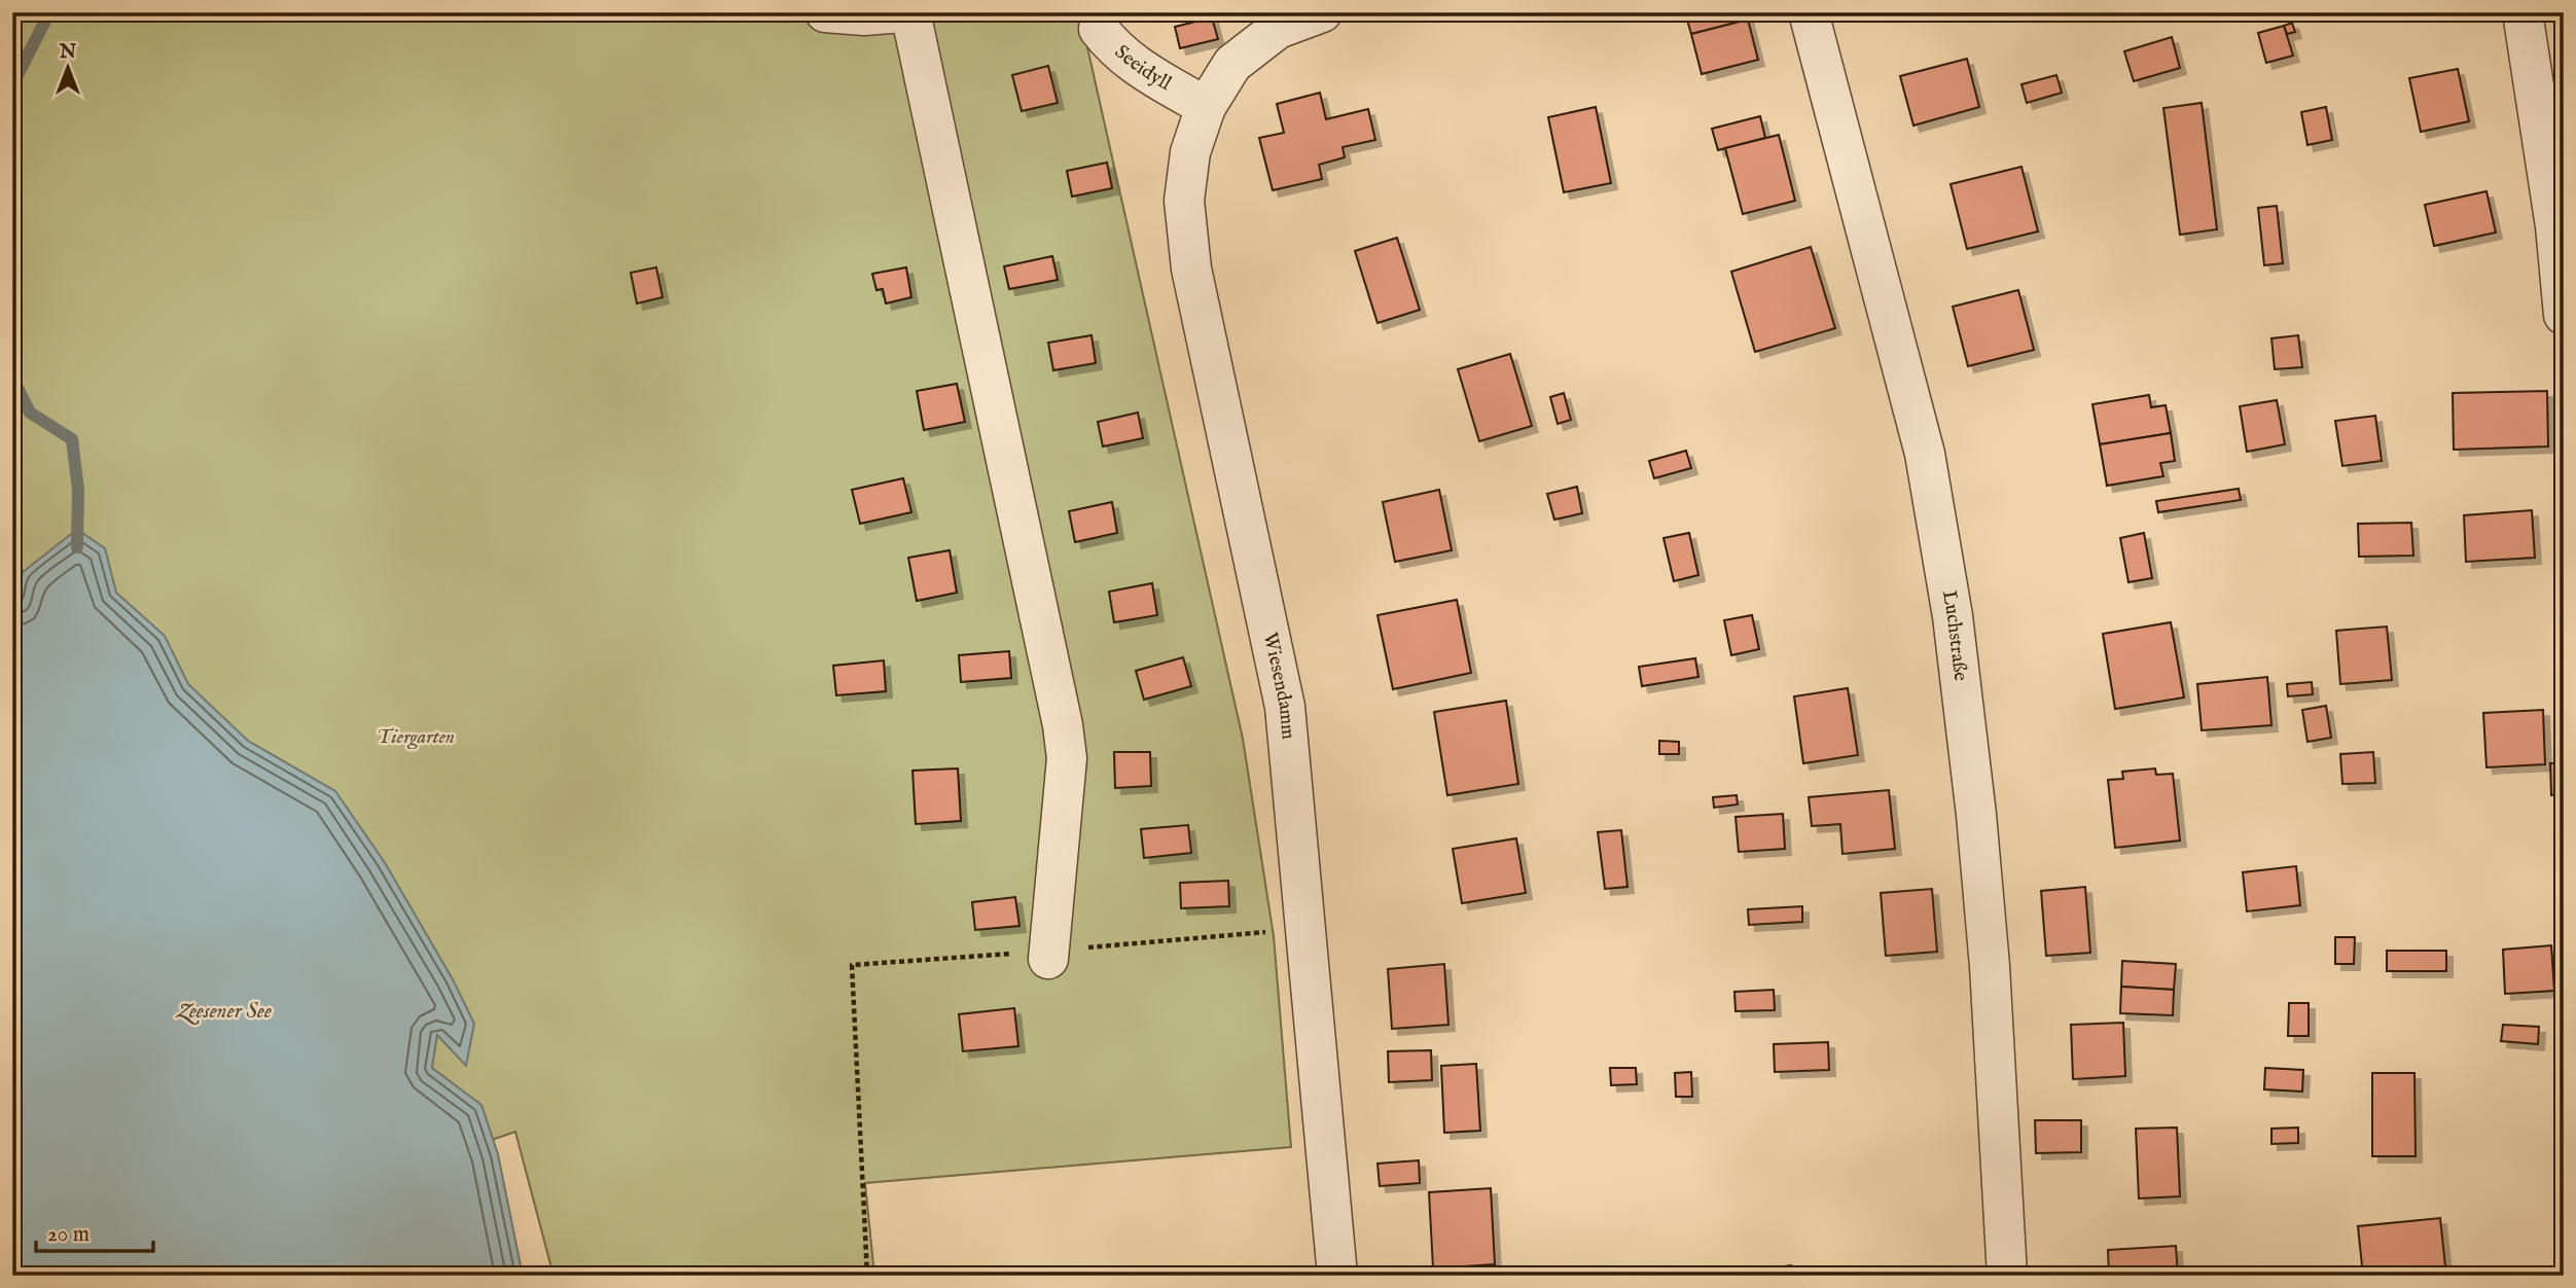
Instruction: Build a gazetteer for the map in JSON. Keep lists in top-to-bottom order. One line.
{"streets":{"street":["Seeidyll","Luchstraße","Wiesendamm"]},"crossings":[["Seeidyll","Wiesendamm"]],"water":["Zeesener See"],"parks":["Tiergarten"],"scale_bar":"20 m","north":"top"}
